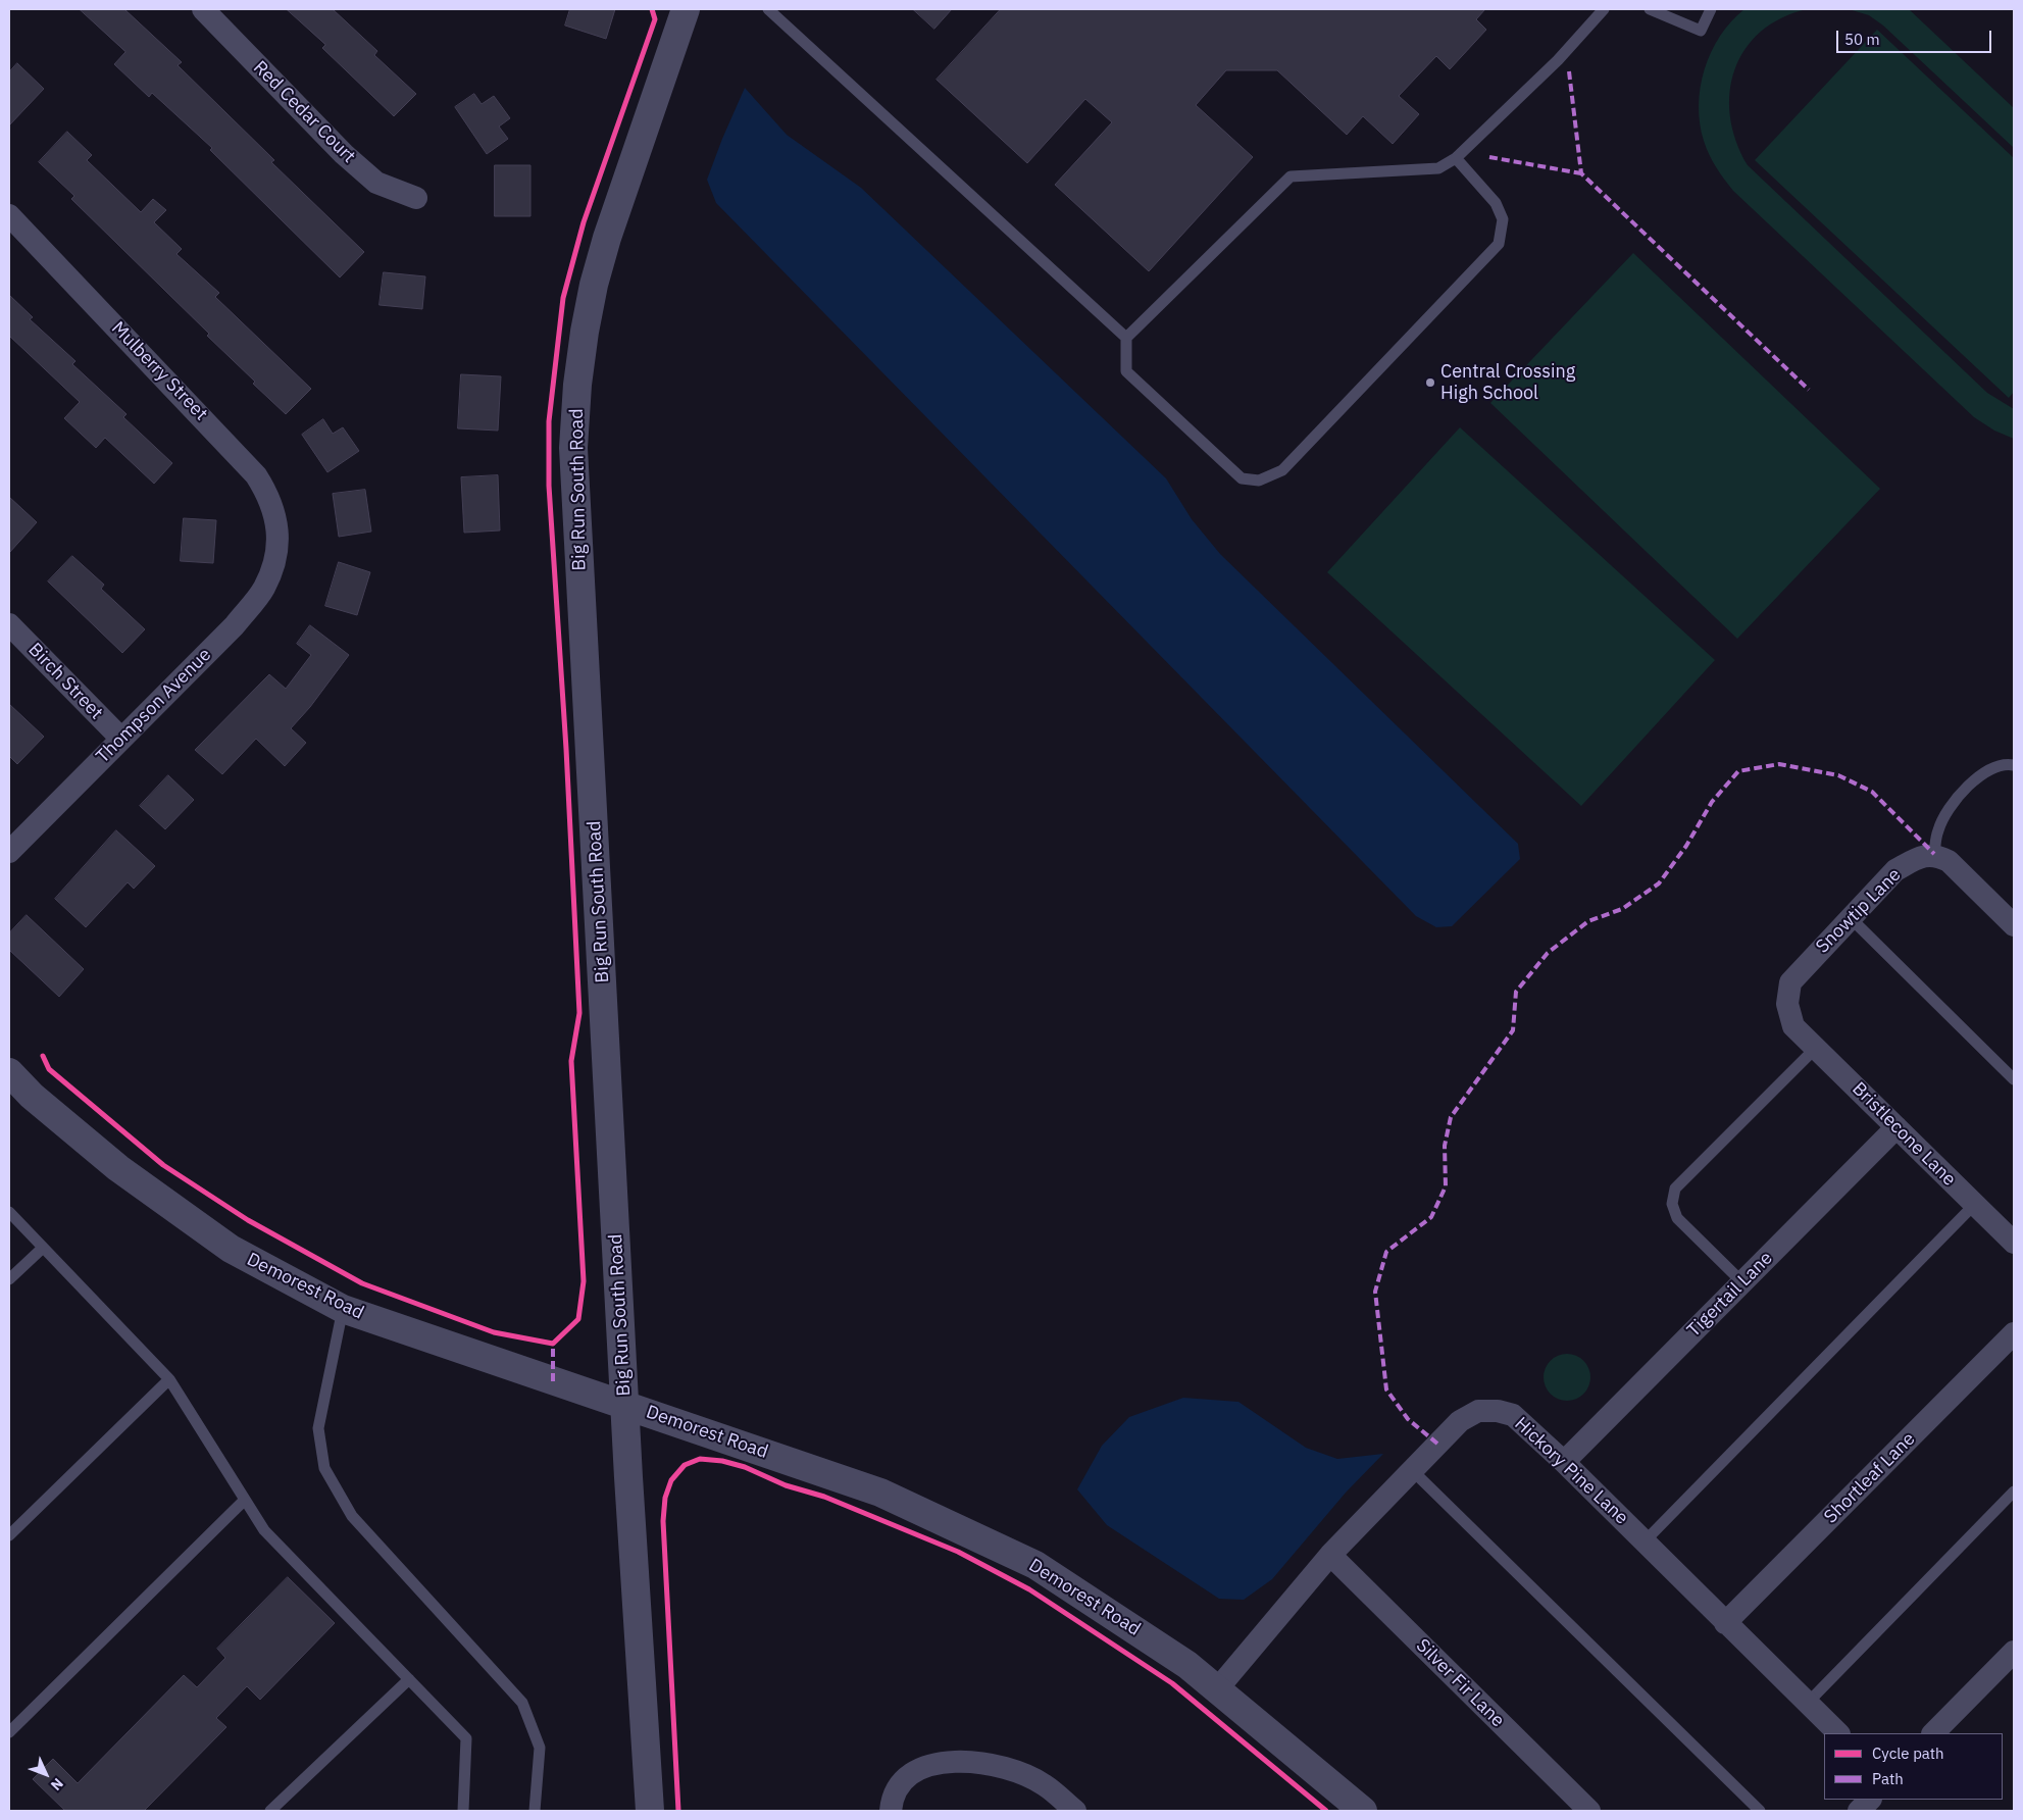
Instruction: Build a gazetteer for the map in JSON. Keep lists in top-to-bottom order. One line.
{"streets":{"street":["Red Cedar Court","Mulberry Street","Big Run South Road","Birch Street","Thompson Avenue","Snowtip Lane","Bristlecone Lane","Demorest Road","Tigertail Lane","Hickory Pine Lane","Shortleaf Lane","Silver Fir Lane"]},"crossings":[["Mulberry Street","Thompson Avenue"],["Big Run South Road","Demorest Road"],["Birch Street","Thompson Avenue"],["Snowtip Lane","Bristlecone Lane"],["Bristlecone Lane","Tigertail Lane"],["Demorest Road","Hickory Pine Lane"],["Tigertail Lane","Hickory Pine Lane"],["Hickory Pine Lane","Shortleaf Lane"],["Hickory Pine Lane","Silver Fir Lane"]],"places":["Central Crossing High School"],"legend":["Cycle path","Path"],"scale_bar":"50 m","north":"bottom right"}
